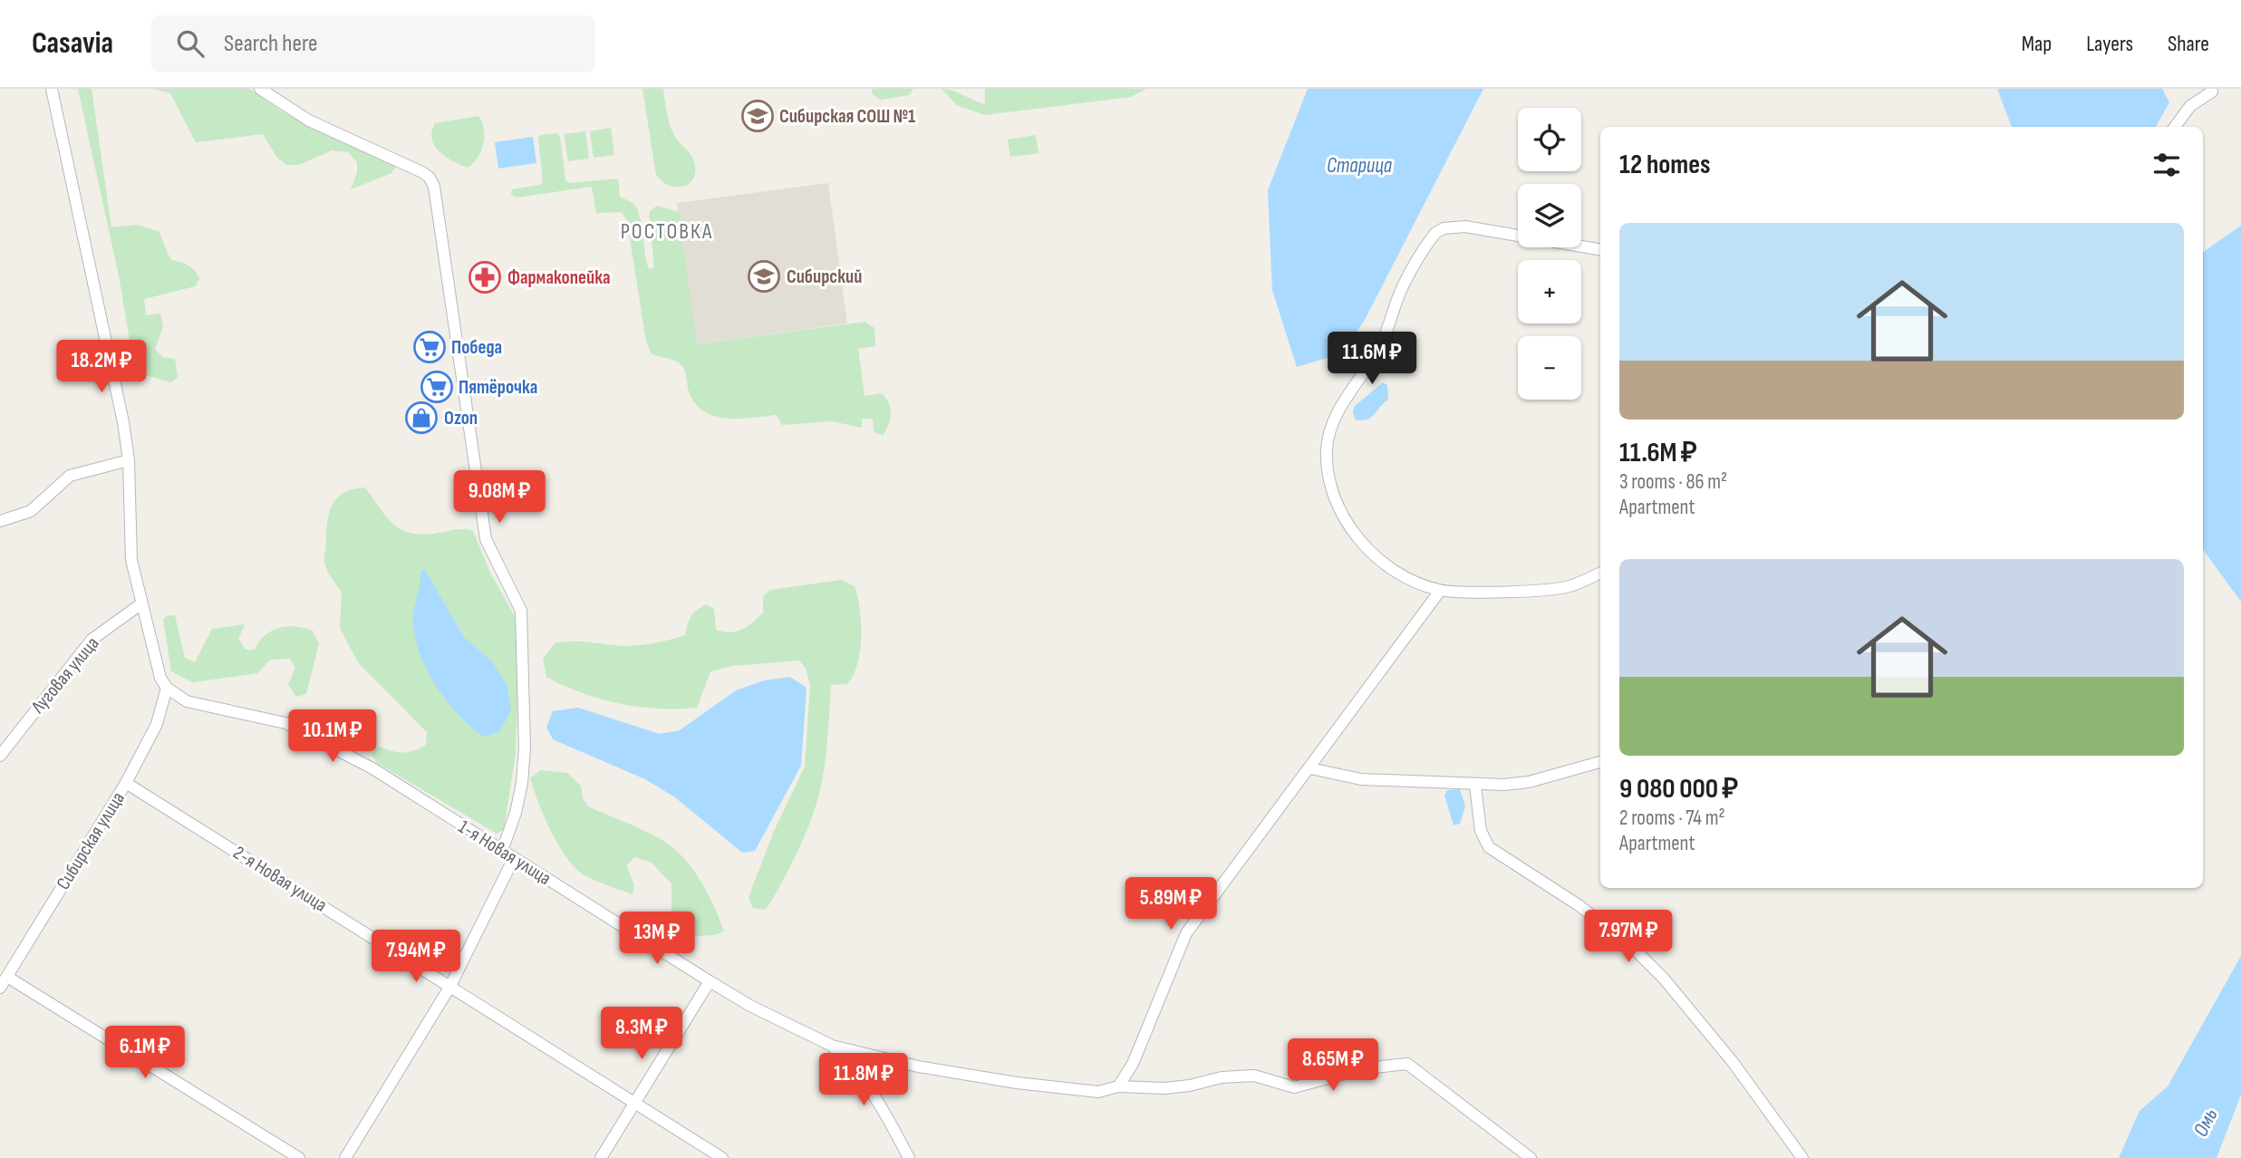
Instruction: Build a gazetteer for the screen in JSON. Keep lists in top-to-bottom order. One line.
{"streets":{"street":["Луговая улица","Сибирская улица","1-я Новая улица","2-я Новая улица"]},"crossings":[["Сибирская улица","1-я Новая улица"],["Сибирская улица","2-я Новая улица"]],"districts":["РОСТОВКА"],"water":["Старица","Омь"],"places":{"school or university":["Сибирская СОШ №1","Сибирский"],"pharmacy":["Фармакопейка"],"supermarket":["Победа","Пятёрочка"],"shop":["Ozon"]},"page":{"header":"Casavia","search":"Search here","nav":["Map","Layers","Share"],"map_buttons":["+","−"],"heading":"12 homes","list":[{"name":"11.6M ₽","note":"3 rooms · 86 m² · Apartment"},{"name":"9 080 000 ₽","note":"2 rooms · 74 m² · Apartment"}],"price":["11.6M ₽","18.2M ₽","9.08M ₽","10.1M ₽","5.89M ₽","7.97M ₽","13M ₽","7.94M ₽","8.3M ₽","6.1M ₽","8.65M ₽","11.8M ₽"]}}
